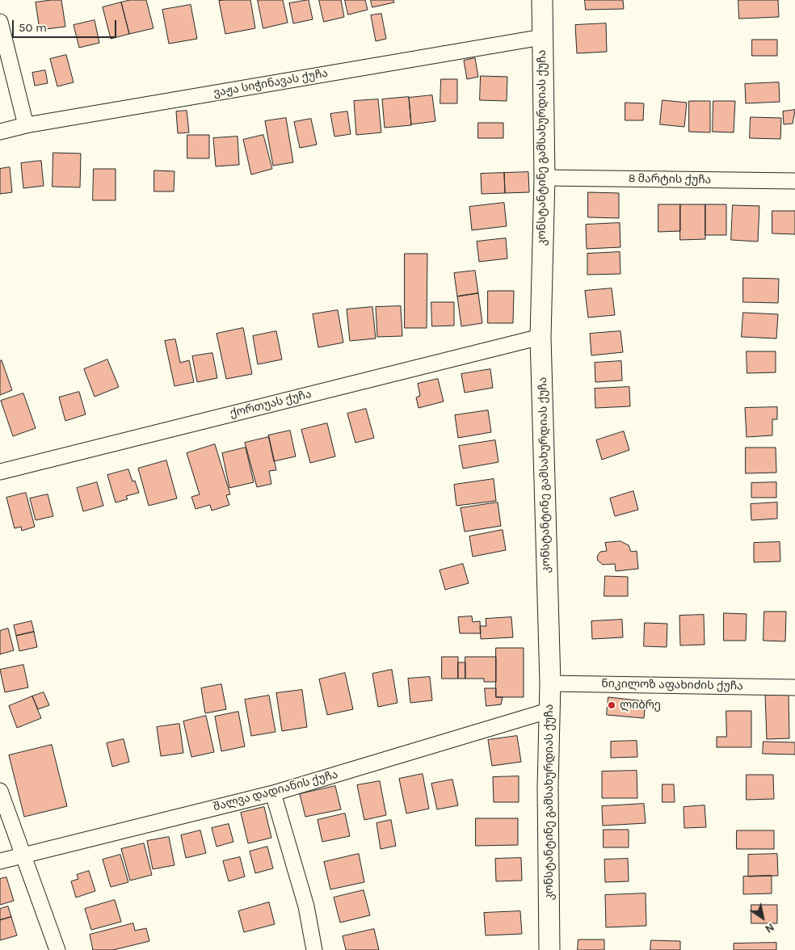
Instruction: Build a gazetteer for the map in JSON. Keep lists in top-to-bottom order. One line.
{"streets":{"main road":["კონსტანტინე გამსახურდიას ქუჩა"],"street":["ვაჟა სიჭინავას ქუჩა","8 მარტის ქუჩა","ქორთუას ქუჩა","ნიკილოზ აფახიძის ქუჩა","შალვა დადიანის ქუჩა"]},"crossings":[["ვაჟა სიჭინავას ქუჩა","კონსტანტინე გამსახურდიას ქუჩა"],["კონსტანტინე გამსახურდიას ქუჩა","8 მარტის ქუჩა"],["კონსტანტინე გამსახურდიას ქუჩა","ქორთუას ქუჩა"],["კონსტანტინე გამსახურდიას ქუჩა","ნიკილოზ აფახიძის ქუჩა"],["კონსტანტინე გამსახურდიას ქუჩა","შალვა დადიანის ქუჩა"]],"places":["ლიბრე"],"scale_bar":"50 m","north":"bottom right"}
